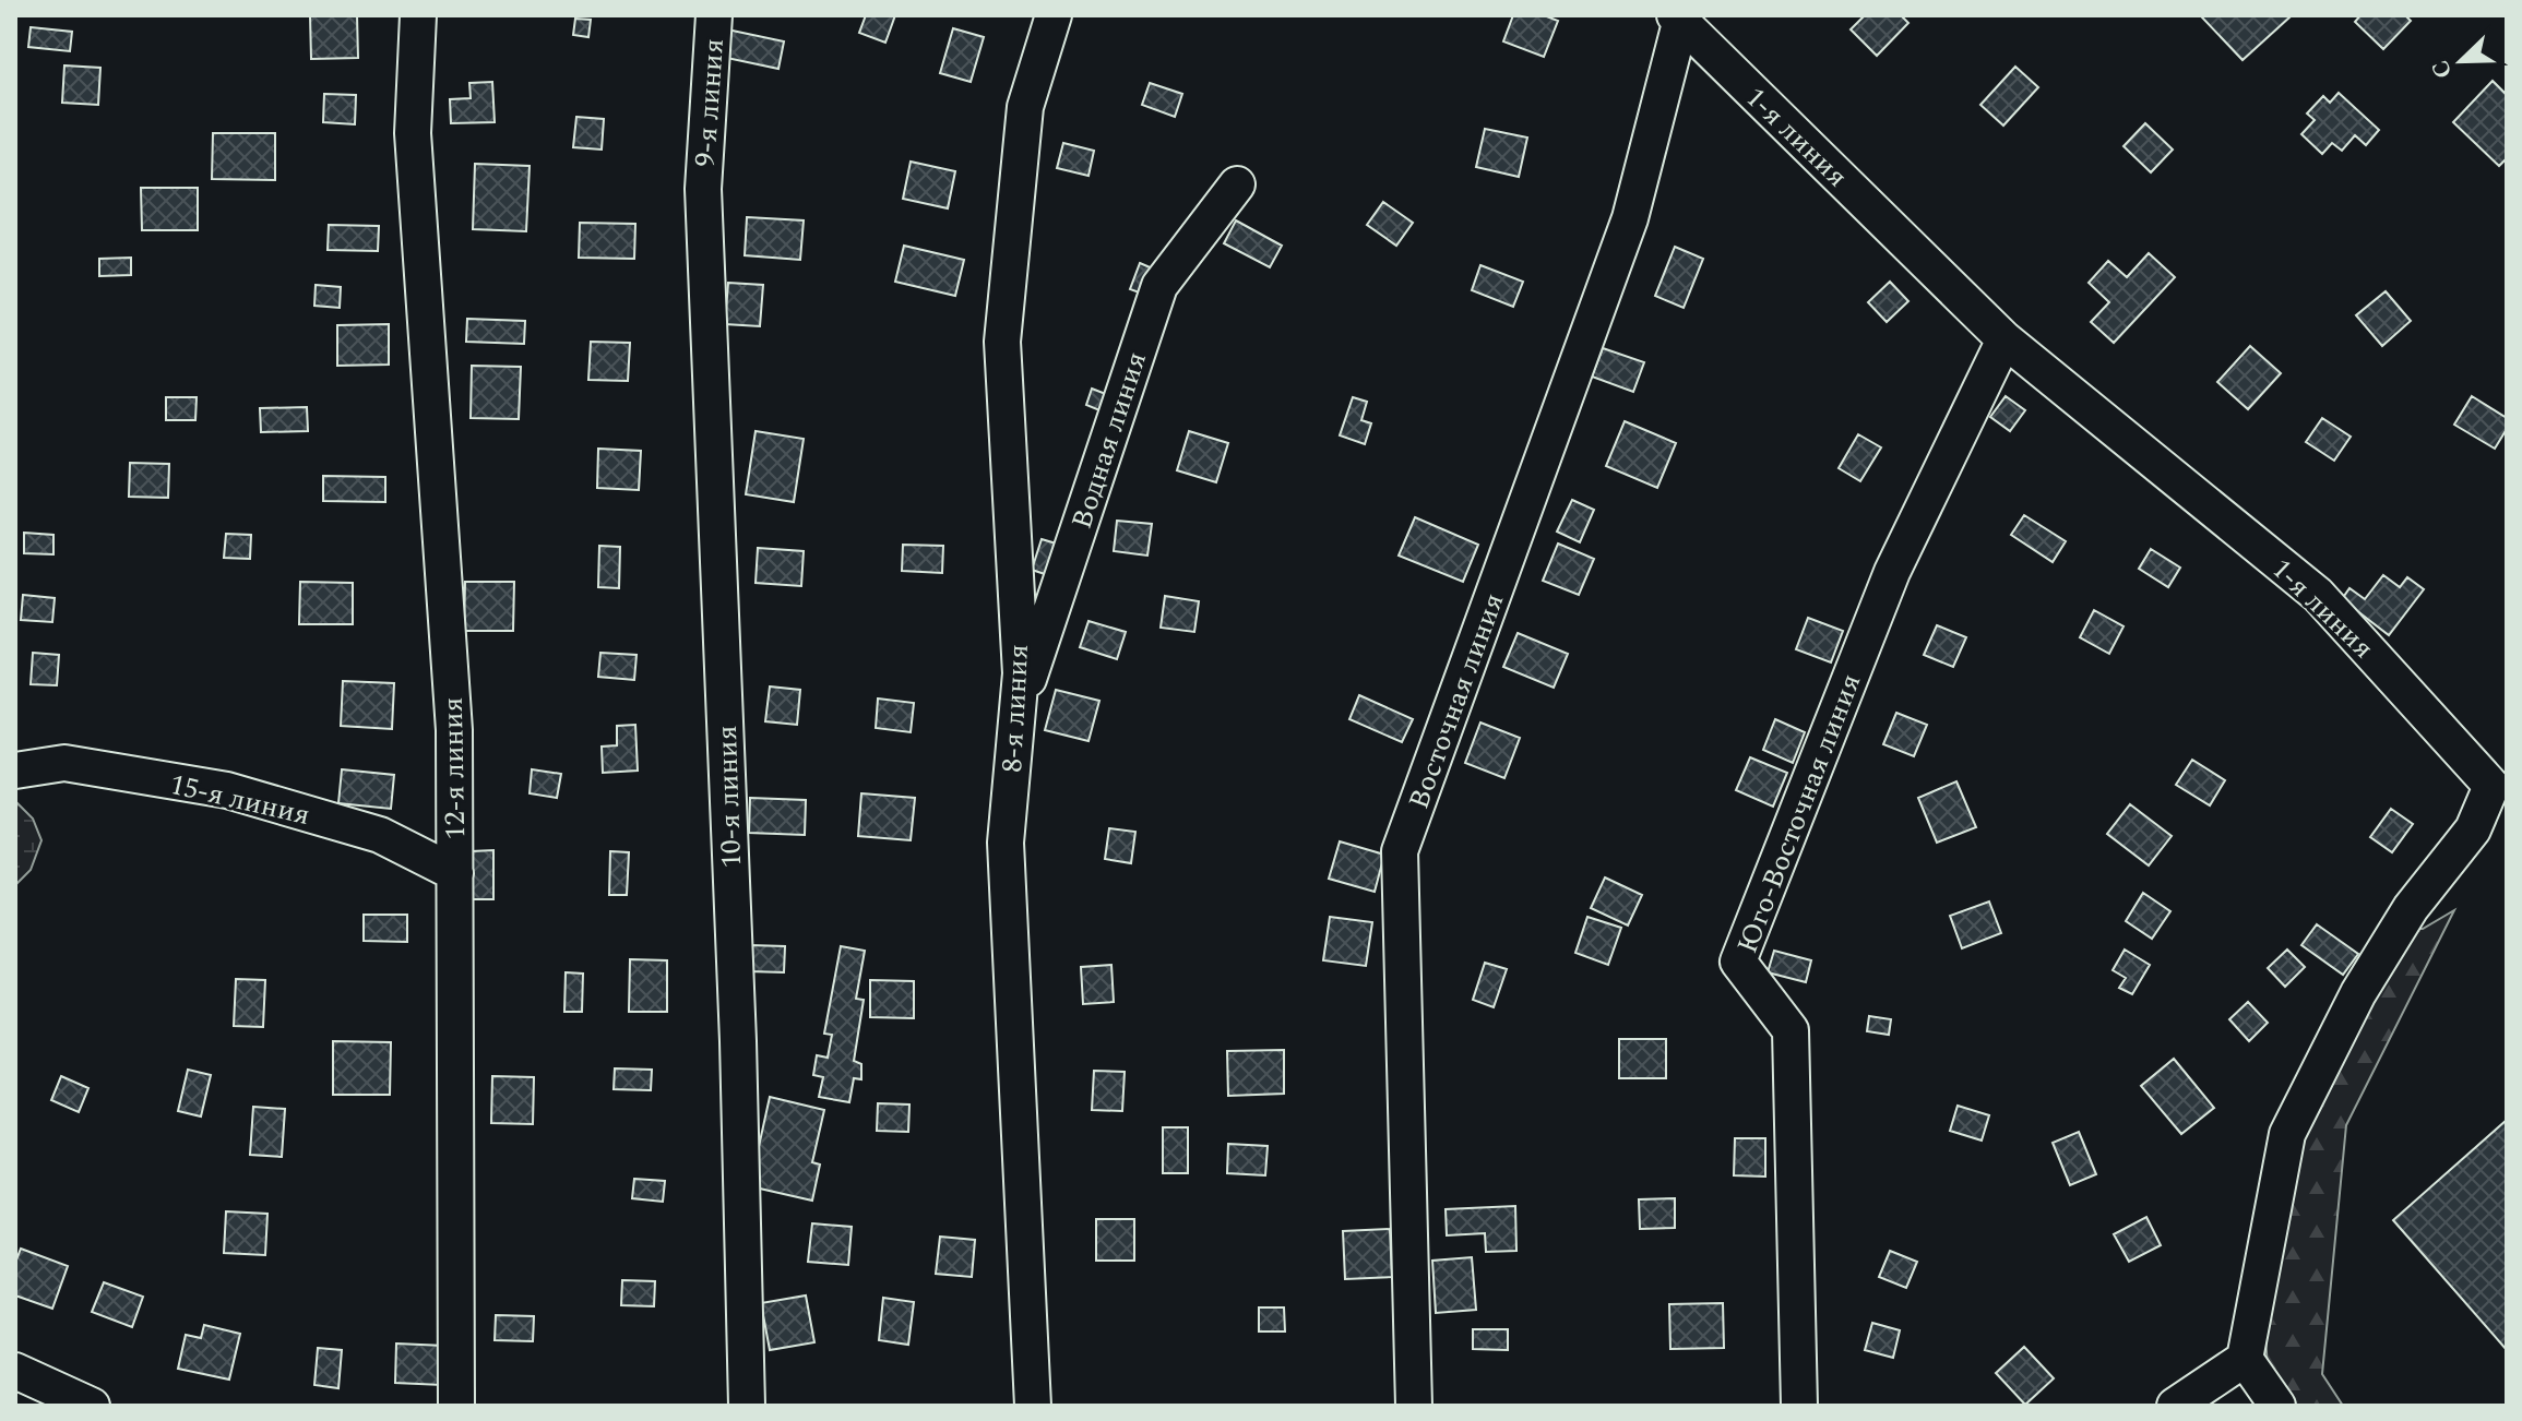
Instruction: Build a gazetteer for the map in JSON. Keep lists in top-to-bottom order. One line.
{"streets":{"street":["9-я линия","1-я линия","Водная линия","Восточная линия","8-я линия","12-я линия","10-я линия","15-я линия","Юго-Восточная линия"]},"crossings":[["9-я линия","10-я линия"],["1-я линия","Восточная линия"],["1-я линия","Юго-Восточная линия"],["Водная линия","8-я линия"],["12-я линия","15-я линия"]],"north":"bottom left"}
